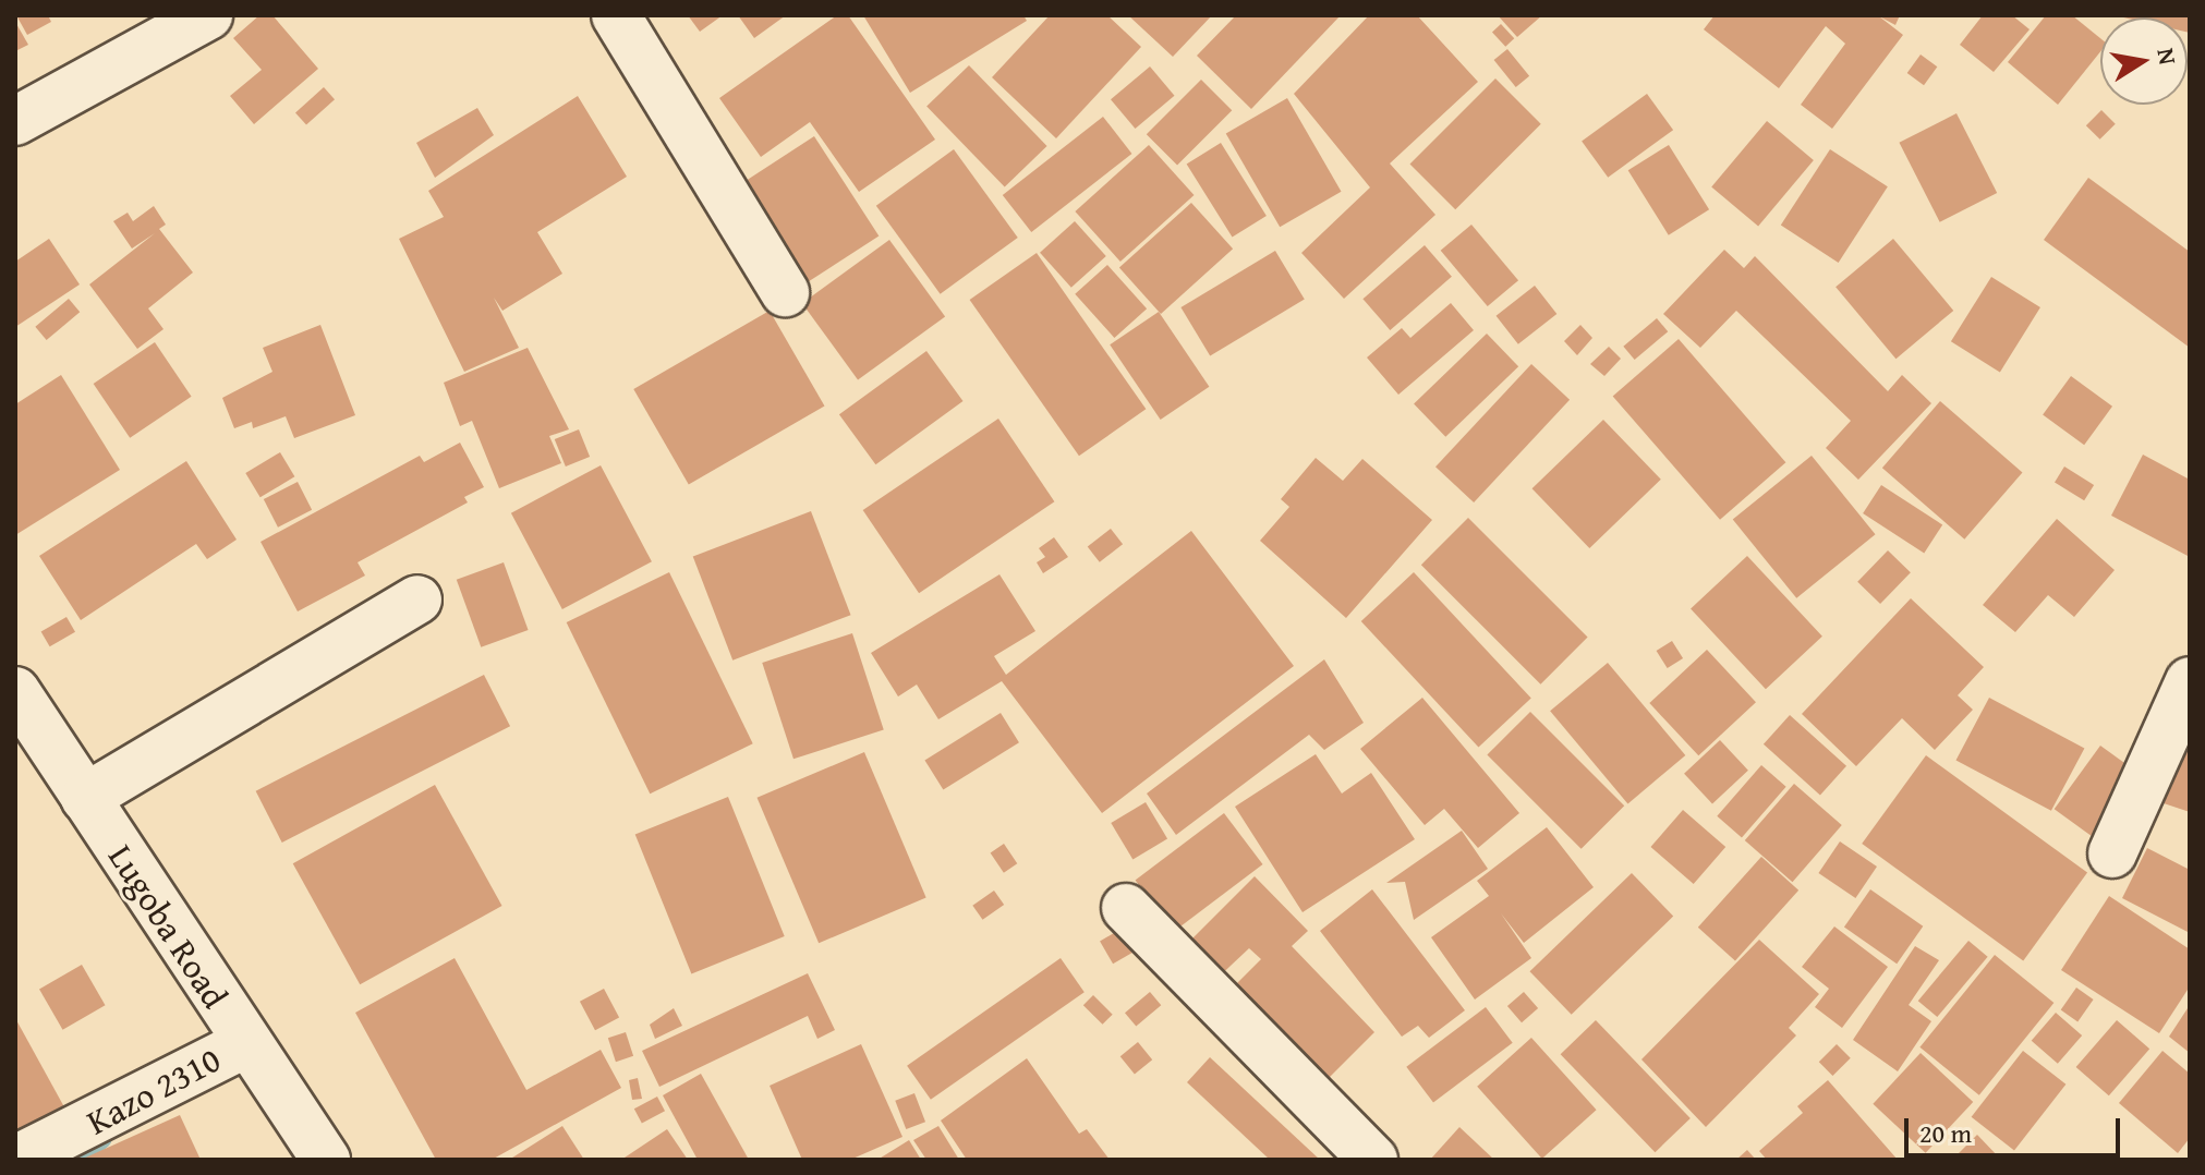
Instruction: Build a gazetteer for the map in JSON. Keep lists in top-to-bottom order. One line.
{"streets":{"street":["Lugoba Road","Kazo 2310"]},"crossings":[["Lugoba Road","Kazo 2310"]],"scale_bar":"20 m","north":"right"}
